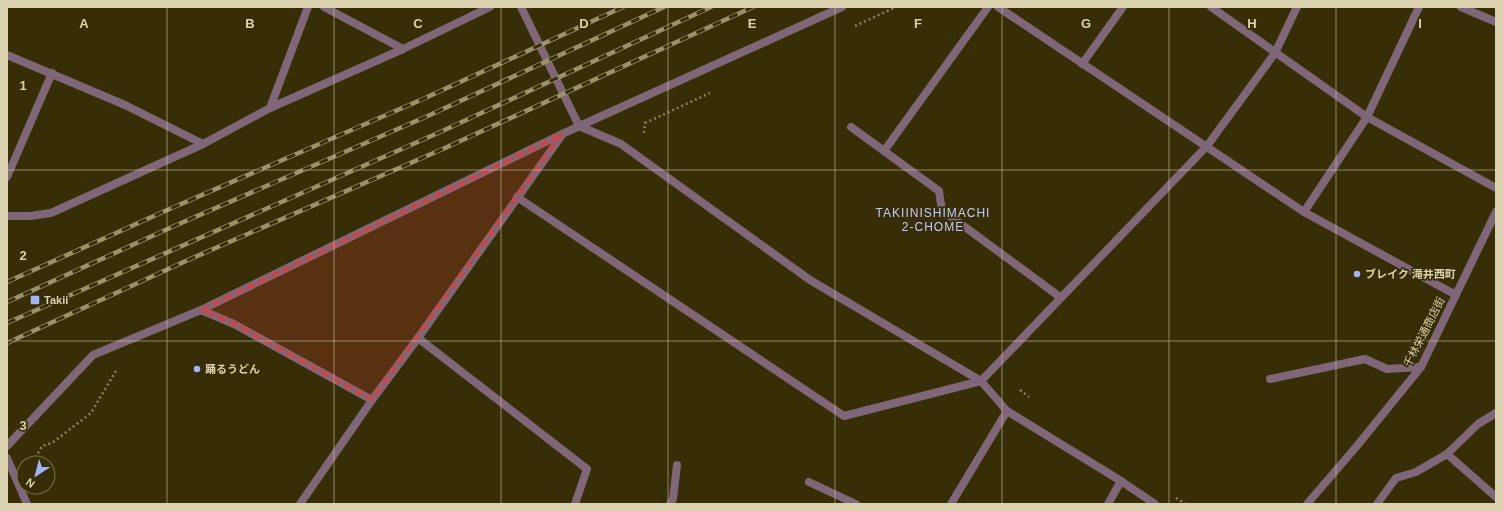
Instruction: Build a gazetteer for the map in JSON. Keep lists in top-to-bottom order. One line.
{"streets":{"street":["千林栄通商店街"]},"districts":["TAKIINISHIMACHI 2-CHOME"],"places":{"other":["ブレイク 滝井西町","踊るうどん"],"transit":["Takii"]},"north":"bottom left","grid":{"columns":["A","B","C","D","E","F","G","H","I"],"rows":["1","2","3"]}}
